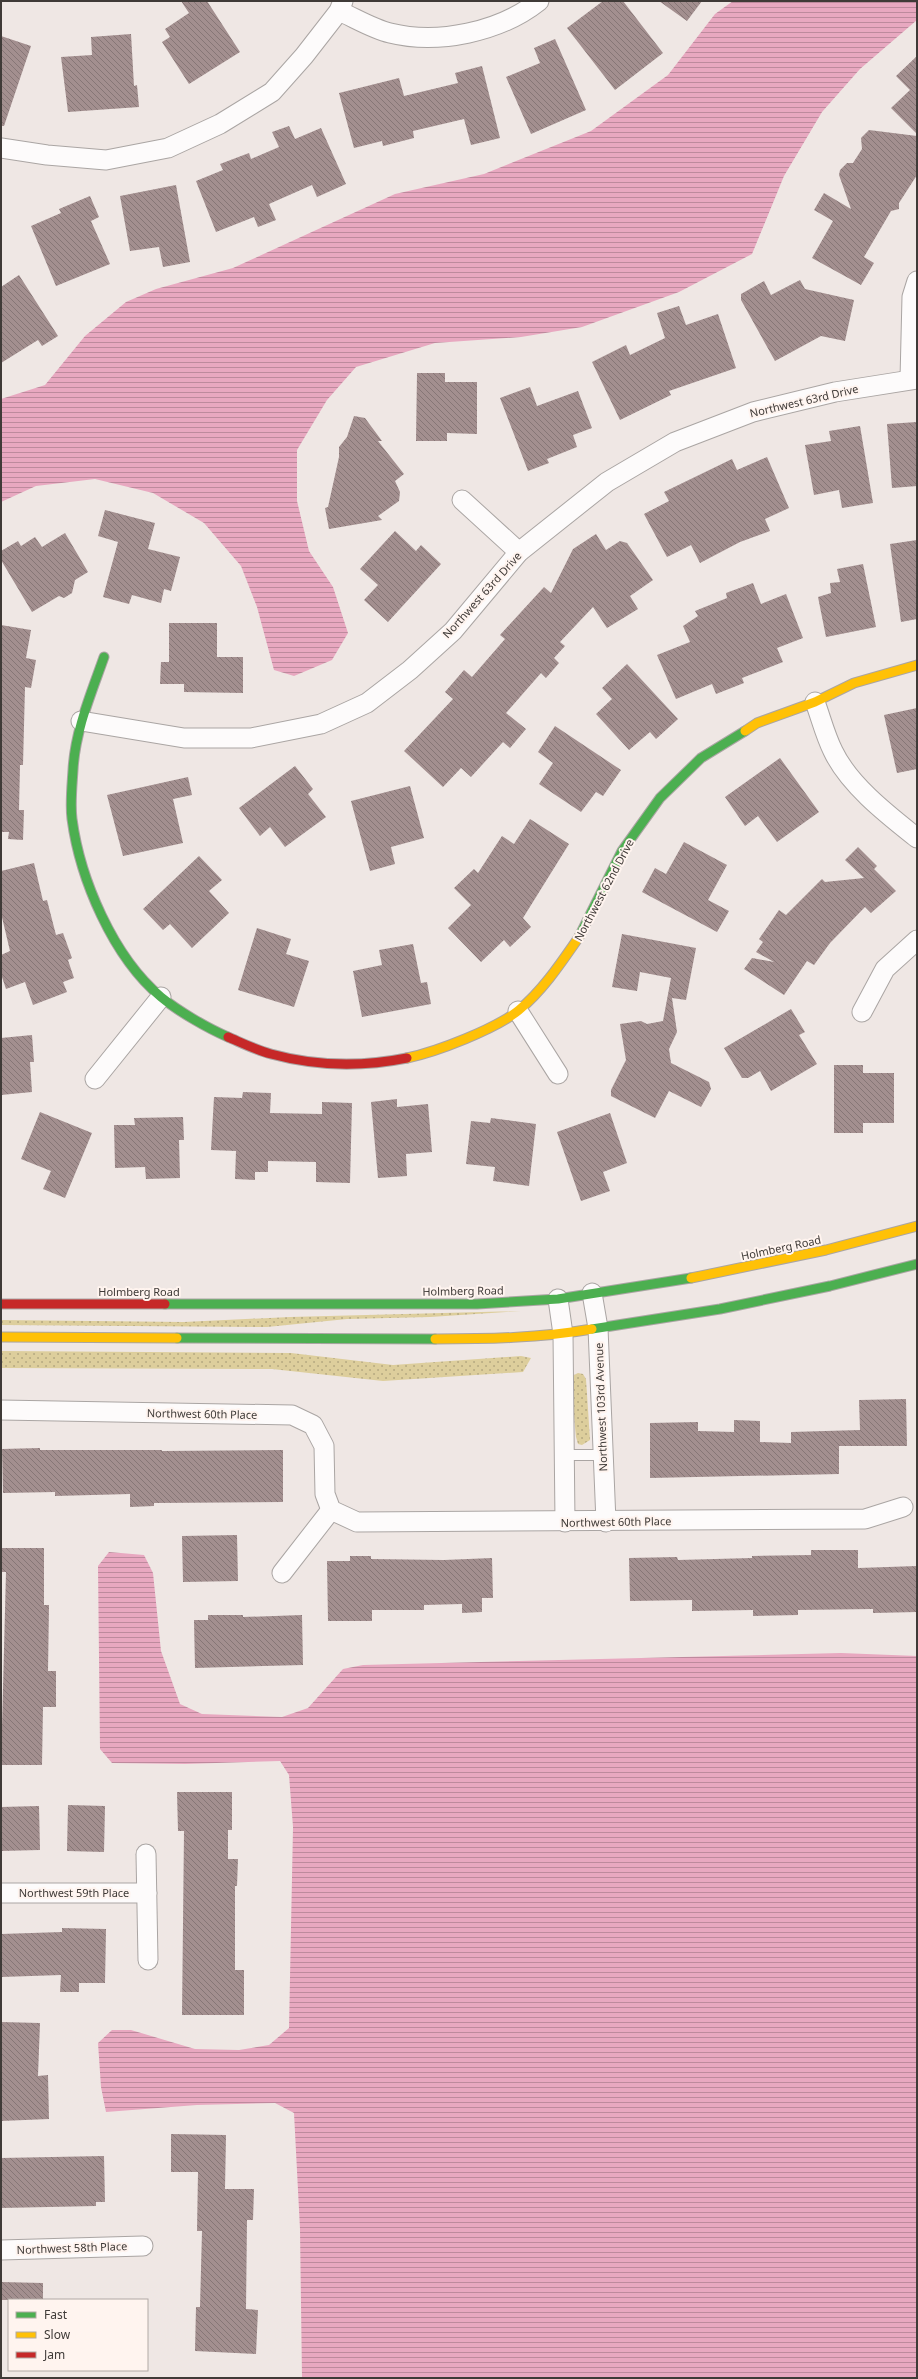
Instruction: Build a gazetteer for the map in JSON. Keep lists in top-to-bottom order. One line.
{"streets":{"street":["Northwest 63rd Drive","Northwest 62nd Drive","Holmberg Road","Northwest 103rd Avenue","Northwest 60th Place","Northwest 59th Place","Northwest 58th Place"]},"crossings":[["Northwest 63rd Drive","Northwest 62nd Drive"],["Holmberg Road","Northwest 103rd Avenue"],["Northwest 103rd Avenue","Northwest 60th Place"]],"legend":["Fast","Slow","Jam"]}
